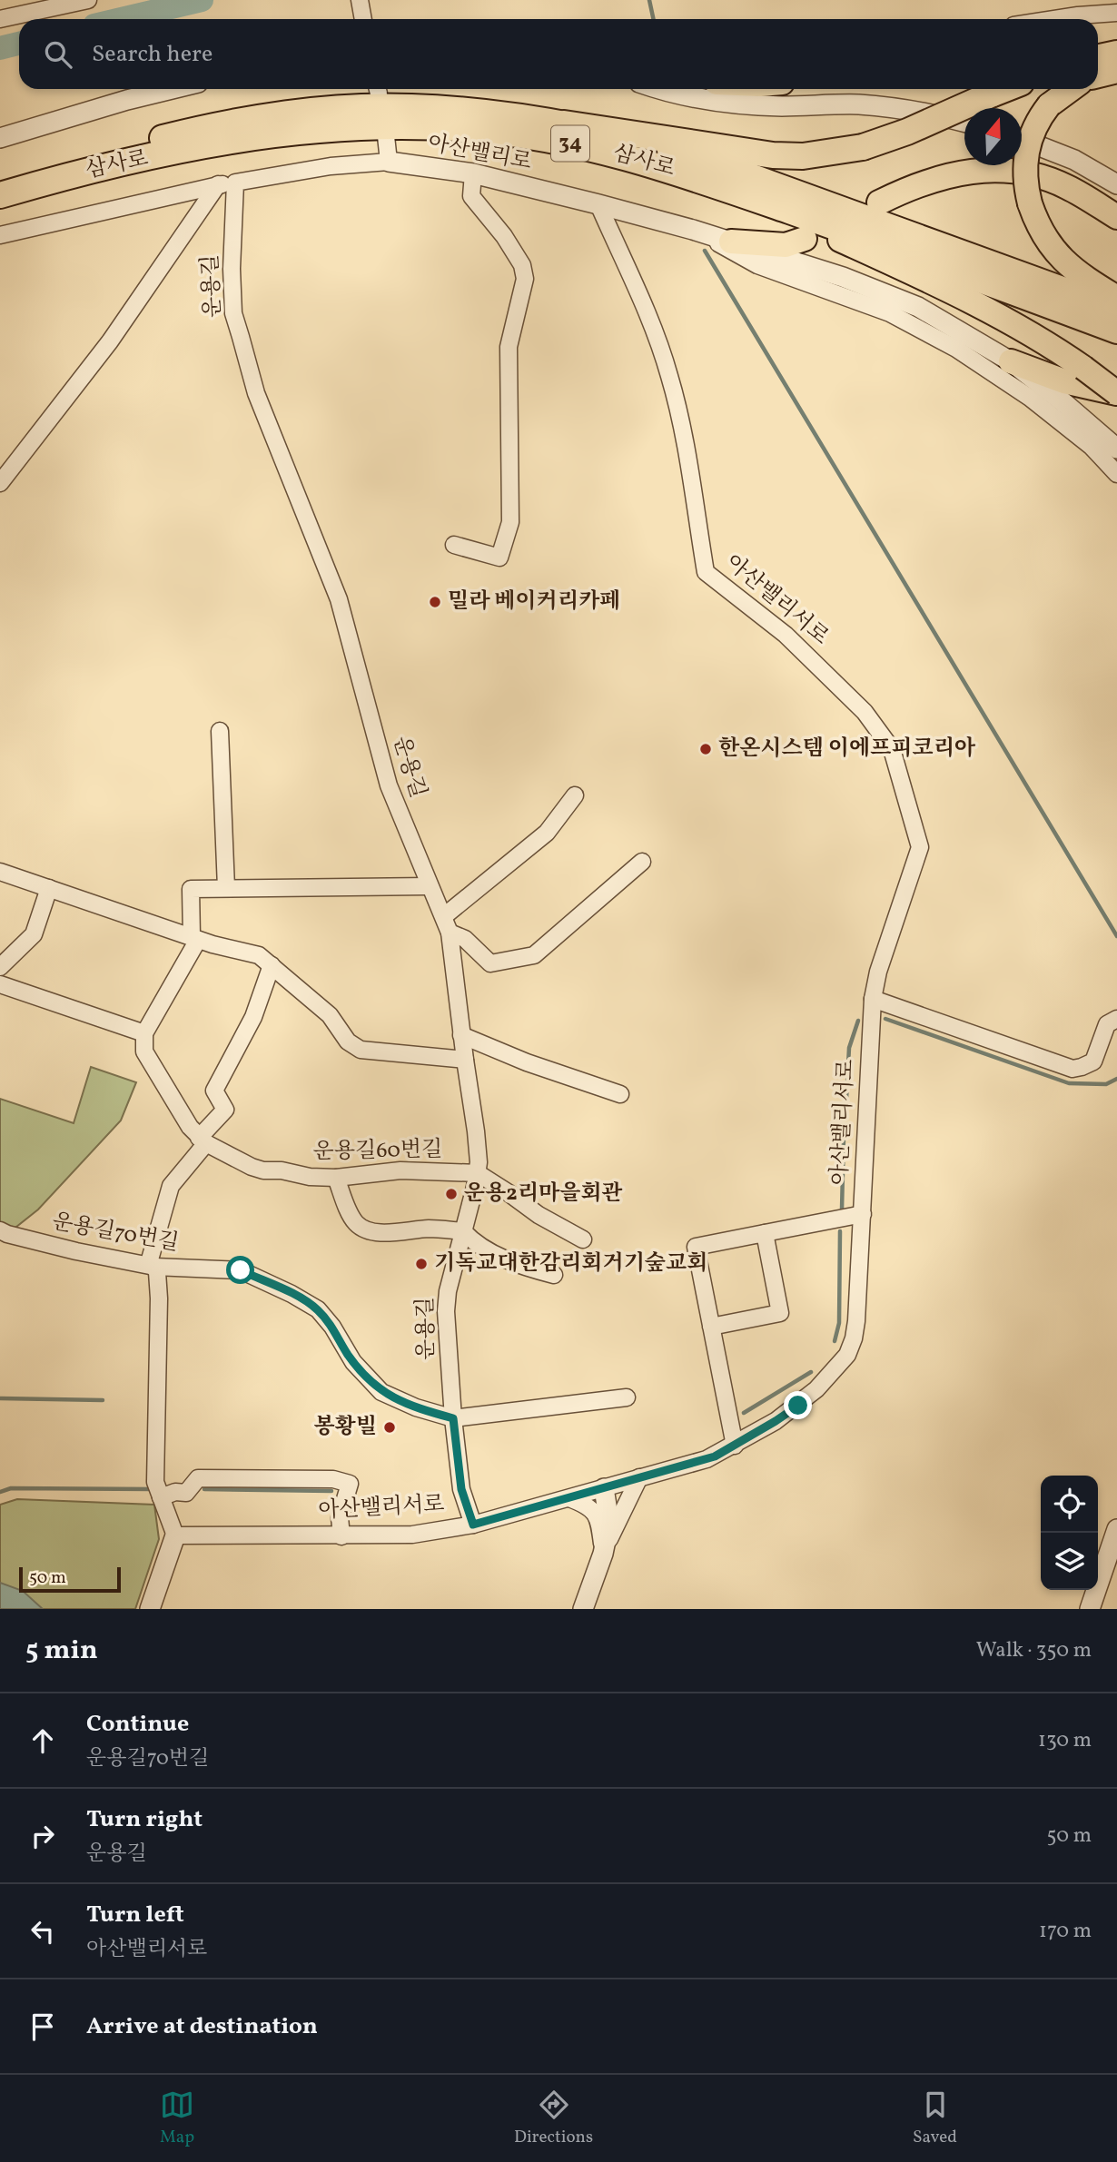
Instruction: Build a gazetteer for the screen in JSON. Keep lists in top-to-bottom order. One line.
{"streets":{"highway":["34","삼사로"],"street":["아산밸리로","운용길","아산밸리서로","운용길60번길","운용길70번길"]},"crossings":[["아산밸리로","아산밸리서로"],["운용길","아산밸리서로"],["운용길","운용길60번길"],["운용길","운용길70번길"]],"places":["밀라 베이커리카페","한온시스템 이에프피코리아","운용2리마을회관","기독교대한감리회거기숲교회","봉황빌"],"scale_bar":"50 m","north":"top","page":{"search":"Search here","scale":"50 m","heading":["5 min","Walk · 350 m"],"list":[["Continue","운용길70번길","130 m"],["Turn right","운용길","50 m"],["Turn left","아산밸리서로","170 m"],"Arrive at destination"],"nav":["Map","Directions","Saved"]}}
